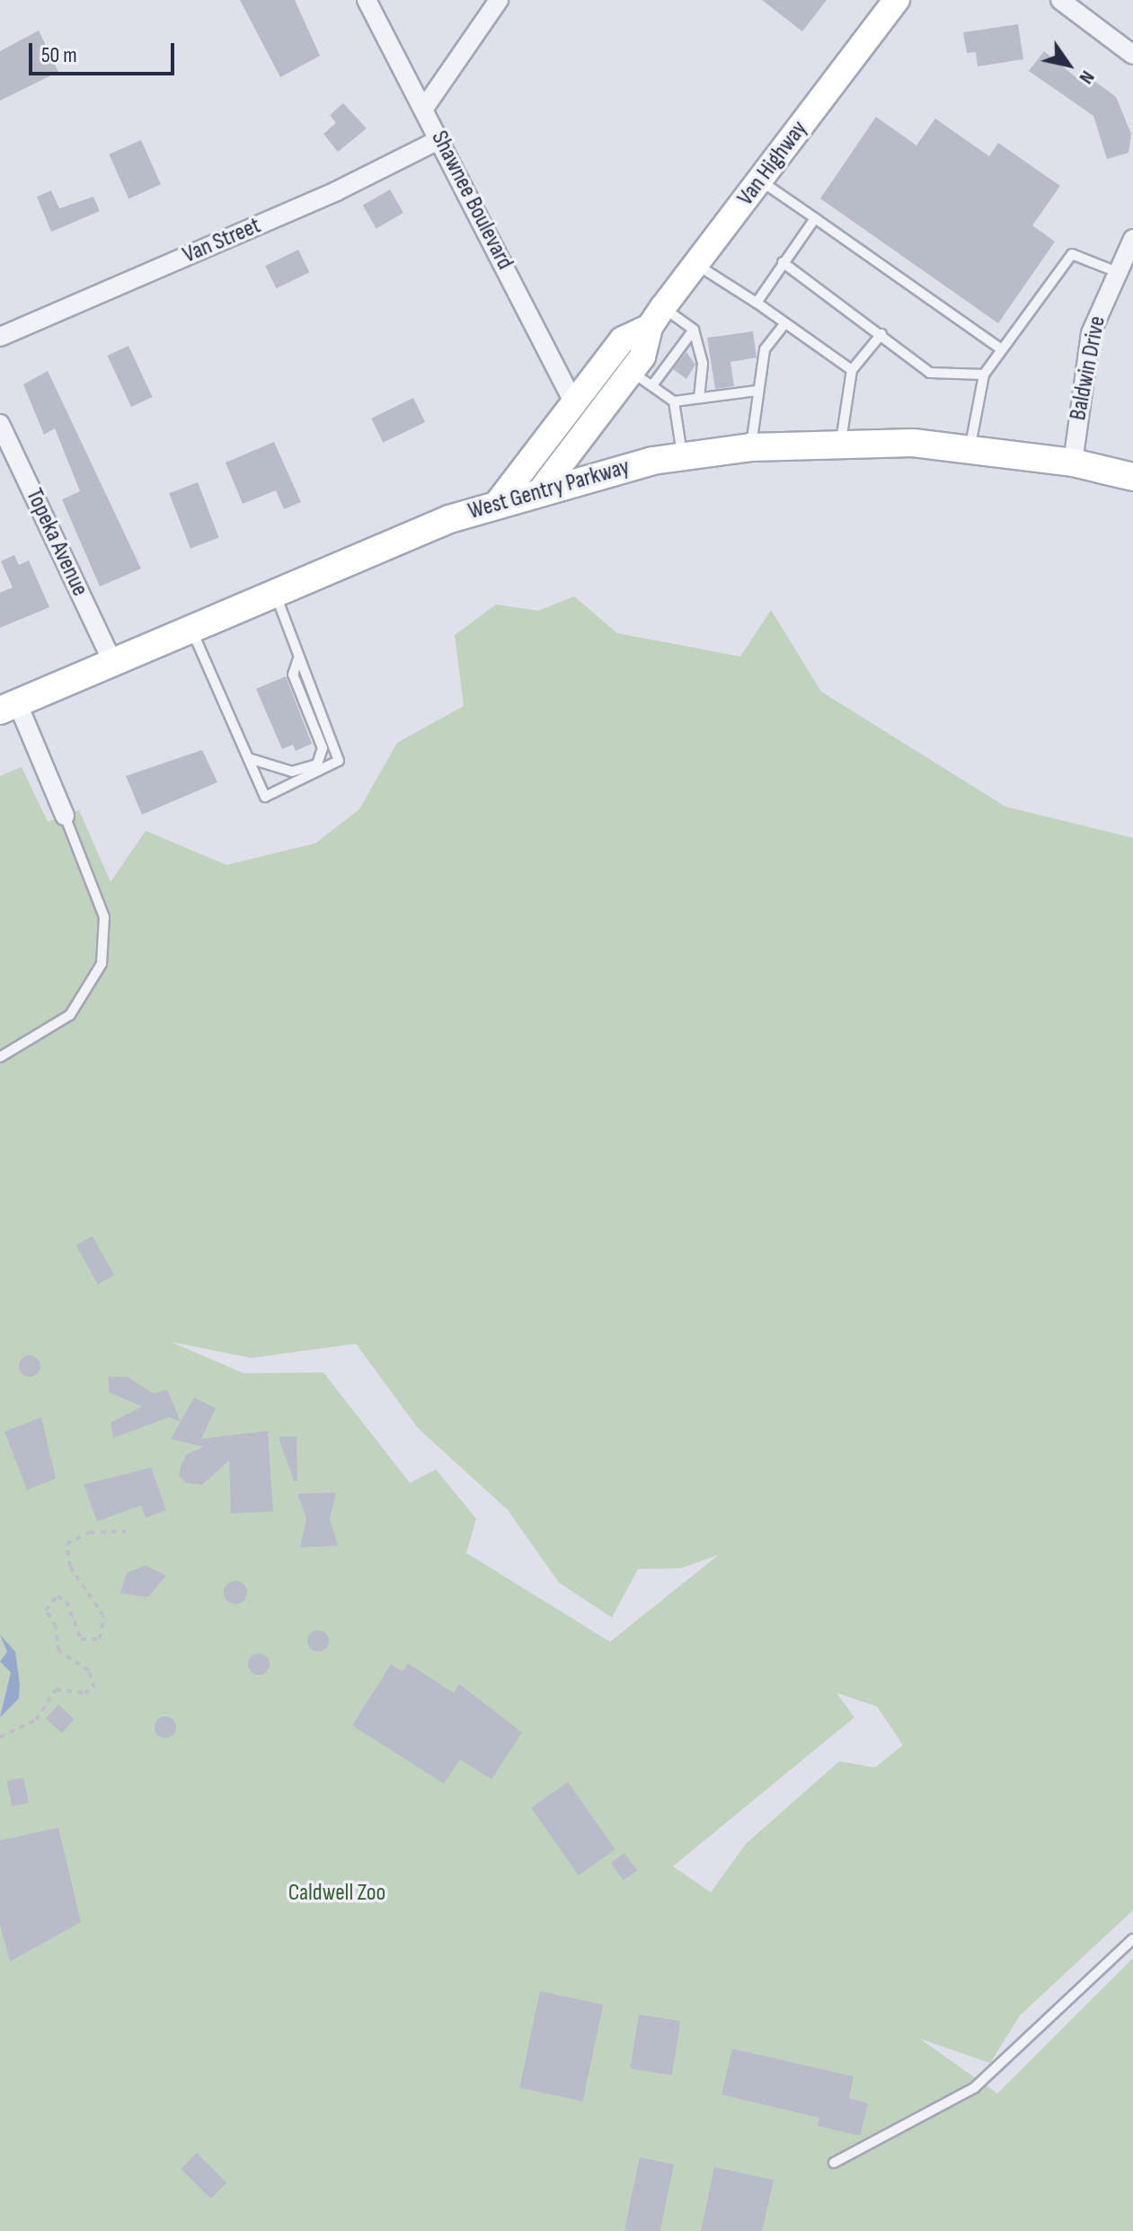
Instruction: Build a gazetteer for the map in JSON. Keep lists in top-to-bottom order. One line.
{"streets":{"main road":["Van Highway","West Gentry Parkway"],"street":["Shawnee Boulevard","Van Street","Baldwin Drive","Topeka Avenue"]},"crossings":[["Van Highway","Shawnee Boulevard"],["Van Highway","West Gentry Parkway"],["Shawnee Boulevard","Van Street"],["Baldwin Drive","West Gentry Parkway"],["West Gentry Parkway","Topeka Avenue"]],"parks":["Caldwell Zoo"],"scale_bar":"50 m","north":"bottom right"}
